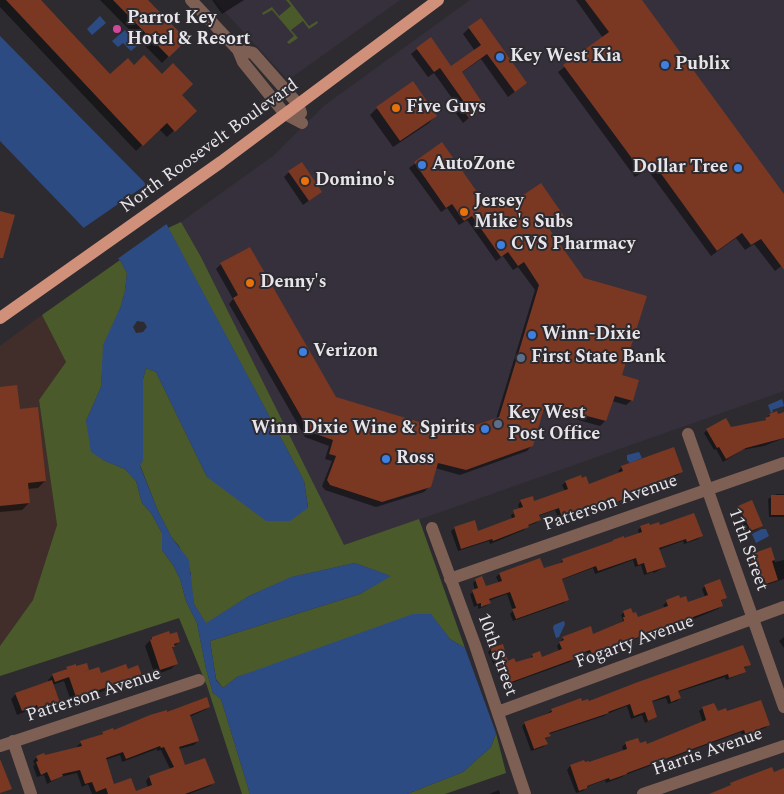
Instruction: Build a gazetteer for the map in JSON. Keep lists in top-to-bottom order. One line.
{"streets":{"main road":["North Roosevelt Boulevard"],"street":["Patterson Avenue","11th Street","Fogarty Avenue","10th Street","Harris Avenue"]},"crossings":[["Patterson Avenue","11th Street"],["Patterson Avenue","10th Street"],["11th Street","Fogarty Avenue"],["Fogarty Avenue","10th Street"]],"places":["Parrot Key Hotel & Resort","Key West Kia","Publix","Five Guys","AutoZone","Dollar Tree","Domino's","Jersey Mike's Subs","CVS Pharmacy","Denny's","Winn-Dixie","Verizon","First State Bank","Key West Post Office","Winn Dixie Wine & Spirits","Ross"]}
